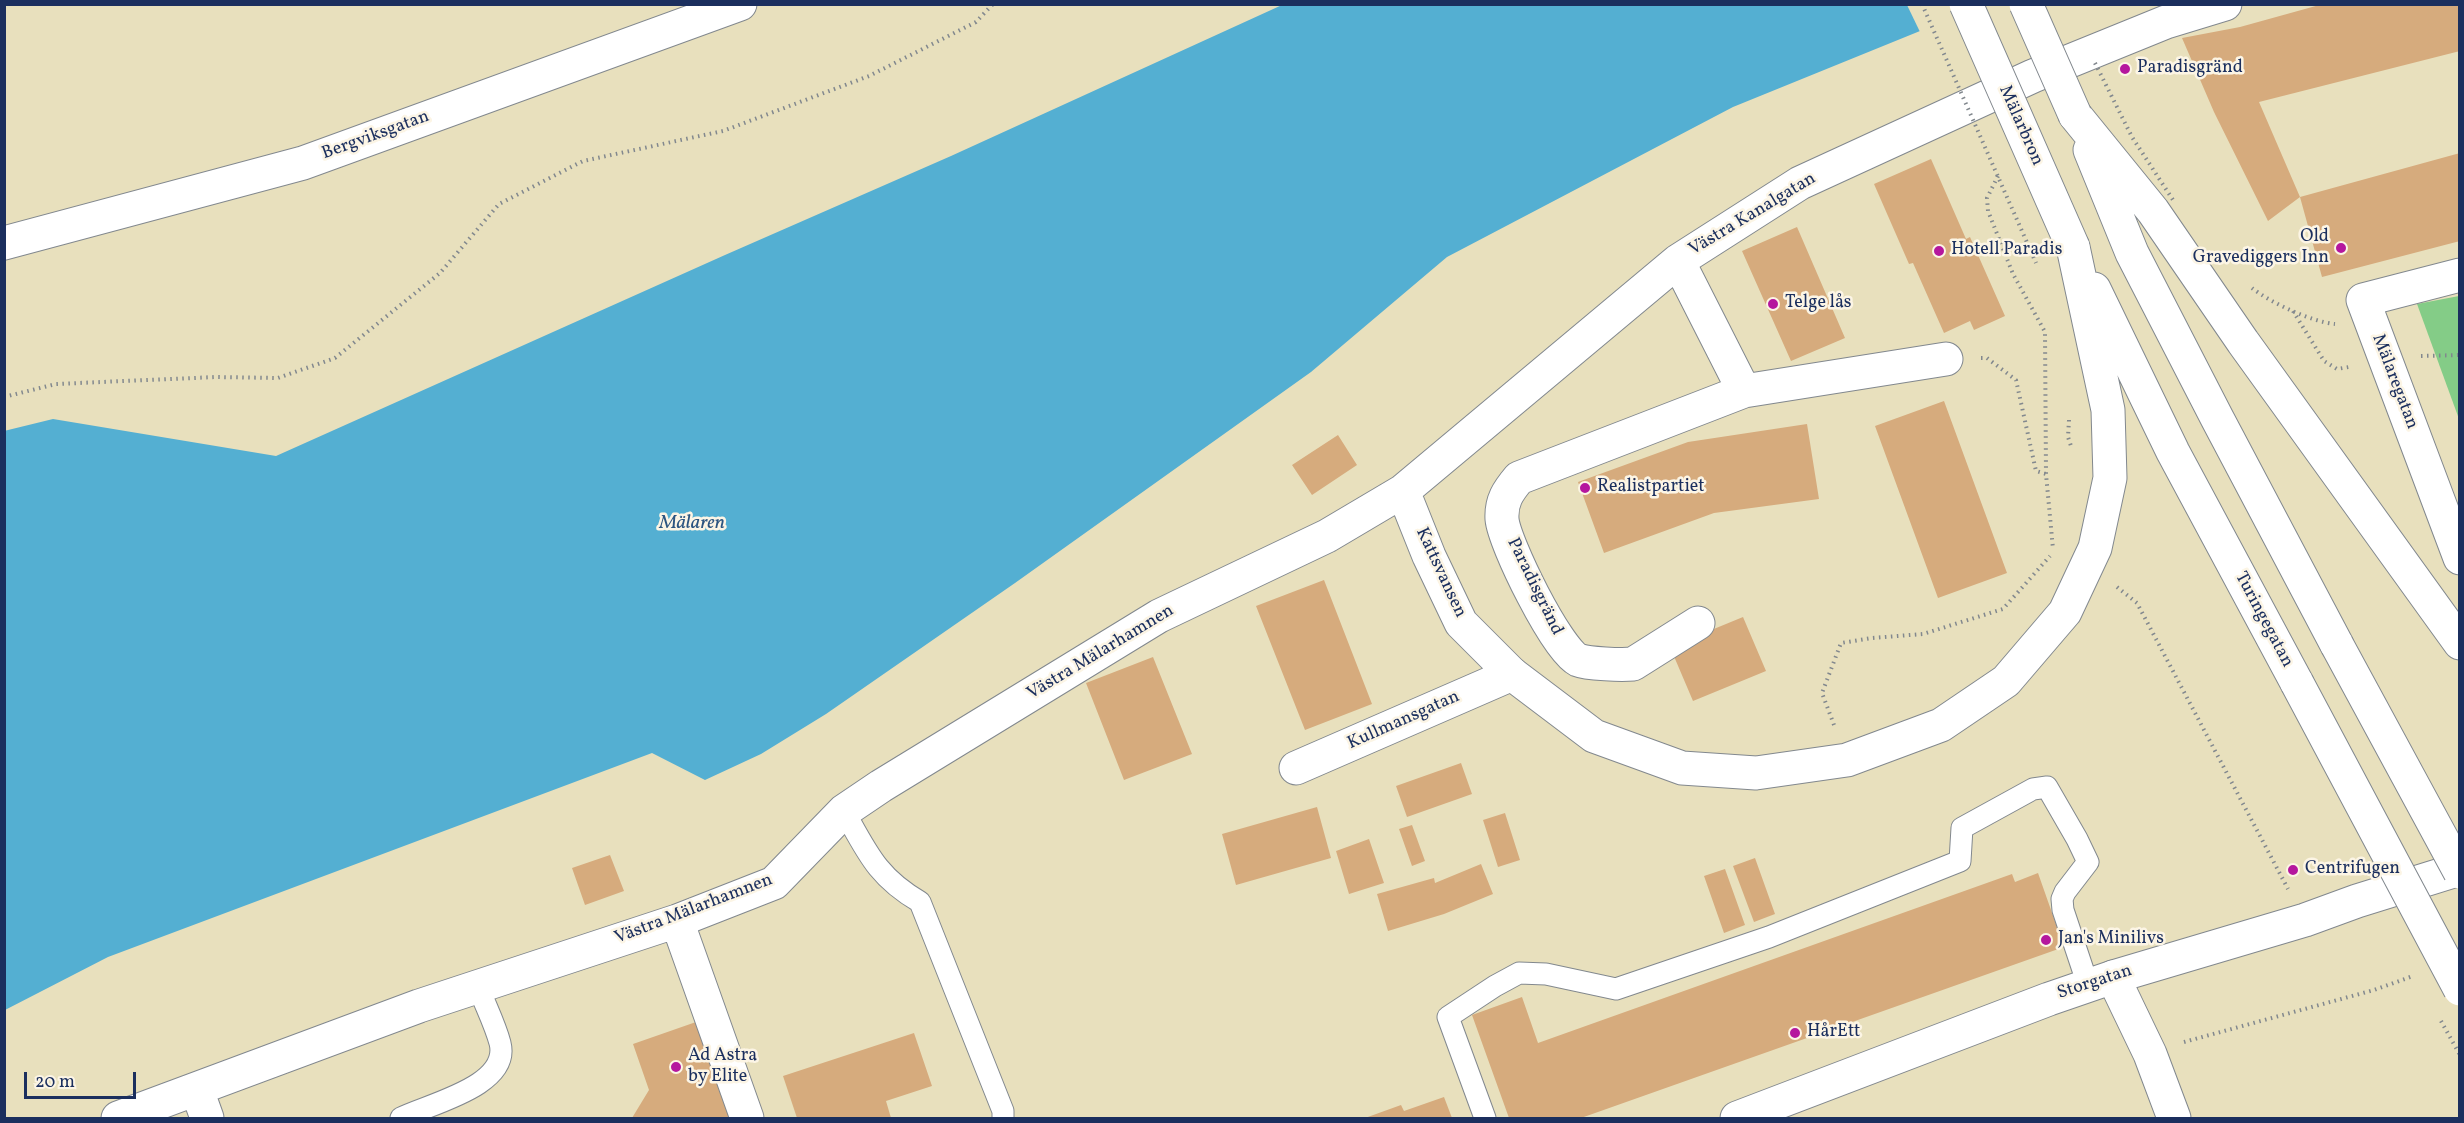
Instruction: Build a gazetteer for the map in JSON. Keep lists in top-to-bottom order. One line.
{"streets":{"street":["Mälarbron","Bergviksgatan","Västra Kanalgatan","Mälaregatan","Kattsvansen","Paradisgränd","Turingegatan","Västra Mälarhamnen","Kullmansgatan","Storgatan"]},"crossings":[["Mälarbron","Kattsvansen"],["Mälarbron","Turingegatan"],["Västra Kanalgatan","Kattsvansen"],["Västra Kanalgatan","Västra Mälarhamnen"],["Kattsvansen","Turingegatan"],["Kattsvansen","Västra Mälarhamnen"],["Kattsvansen","Kullmansgatan"]],"water":["Mälaren"],"places":["Paradisgränd","Old Gravediggers Inn","Hotell Paradis","Telge lås","Realistpartiet","Centrifugen","Jan's Minilivs","HårEtt","Ad Astra by Elite"],"scale_bar":"20 m"}
